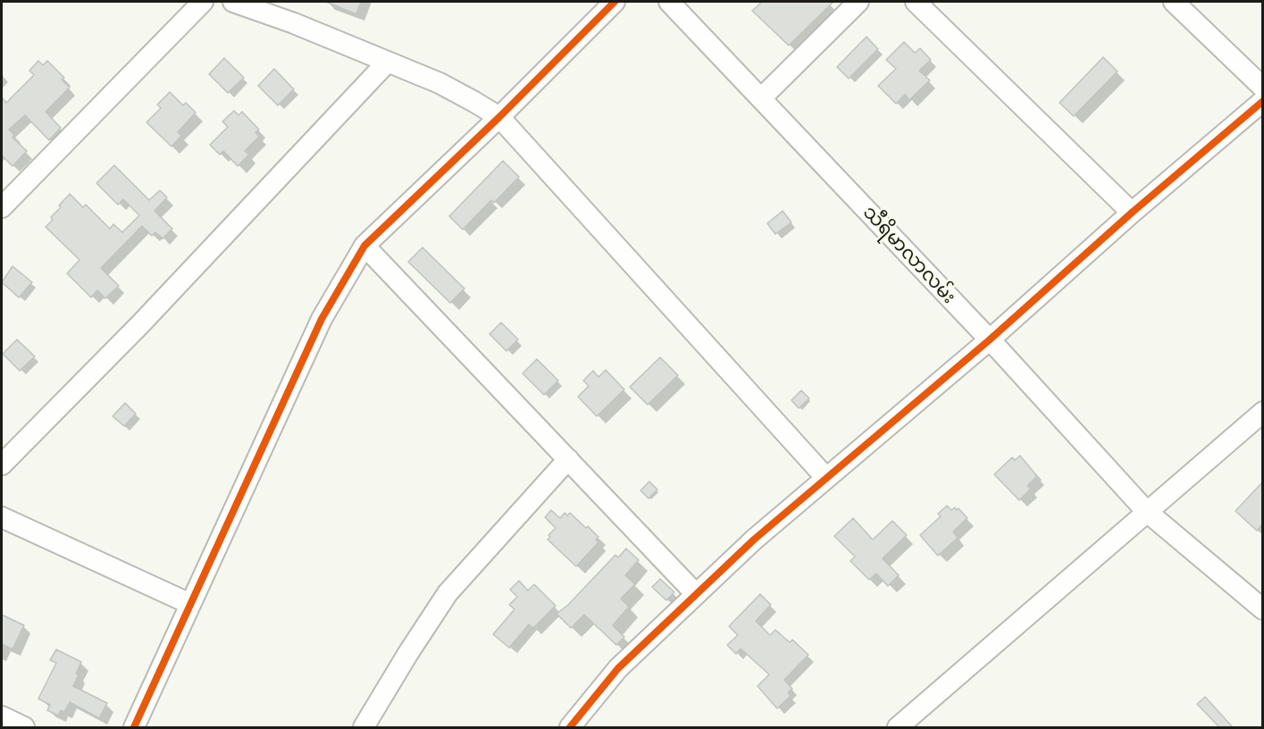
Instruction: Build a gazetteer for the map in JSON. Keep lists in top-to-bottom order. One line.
{"streets":{"street":["သီရိမာလာလမ်း"]}}
